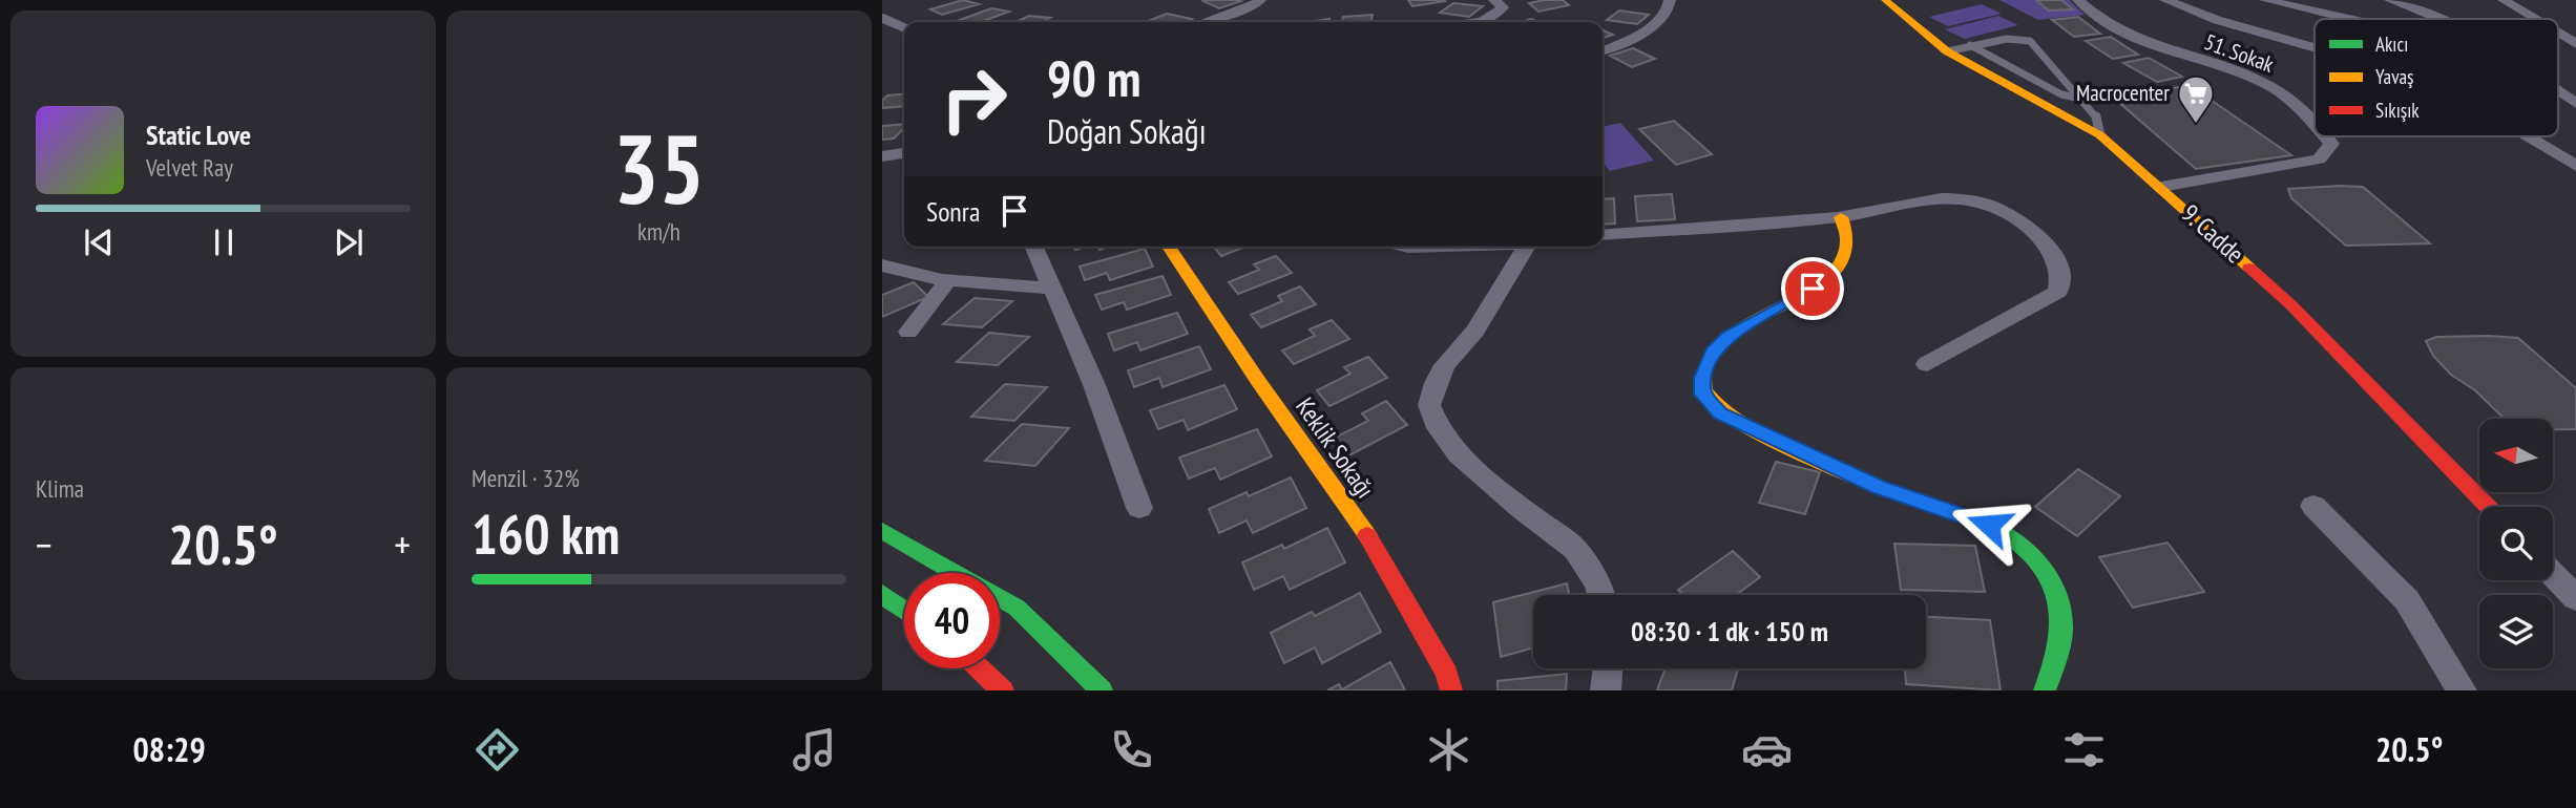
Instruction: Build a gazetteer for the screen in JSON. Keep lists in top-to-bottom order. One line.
{"streets":{"main road":["9. Cadde","Keklik Sokağı"],"street":["51. Sokak"]},"crossings":[["51. Sokak","9. Cadde"]],"places":{"supermarket":["Macrocenter"]},"legend":["Akıcı","Yavaş","Sıkışık"],"north":"left","page":{"tile":[["35","km/h"],"Klima",["Menzil · 32%","160 km"]],"turn":["90 m","Doğan Sokağı"],"song":["Static Love","Velvet Ray"],"then":"Sonra","heat":["−","20.5°","+"],"limit":"40","trip":"08:30 · 1 dk · 150 m","tabs":["08:29","20.5°"]}}
